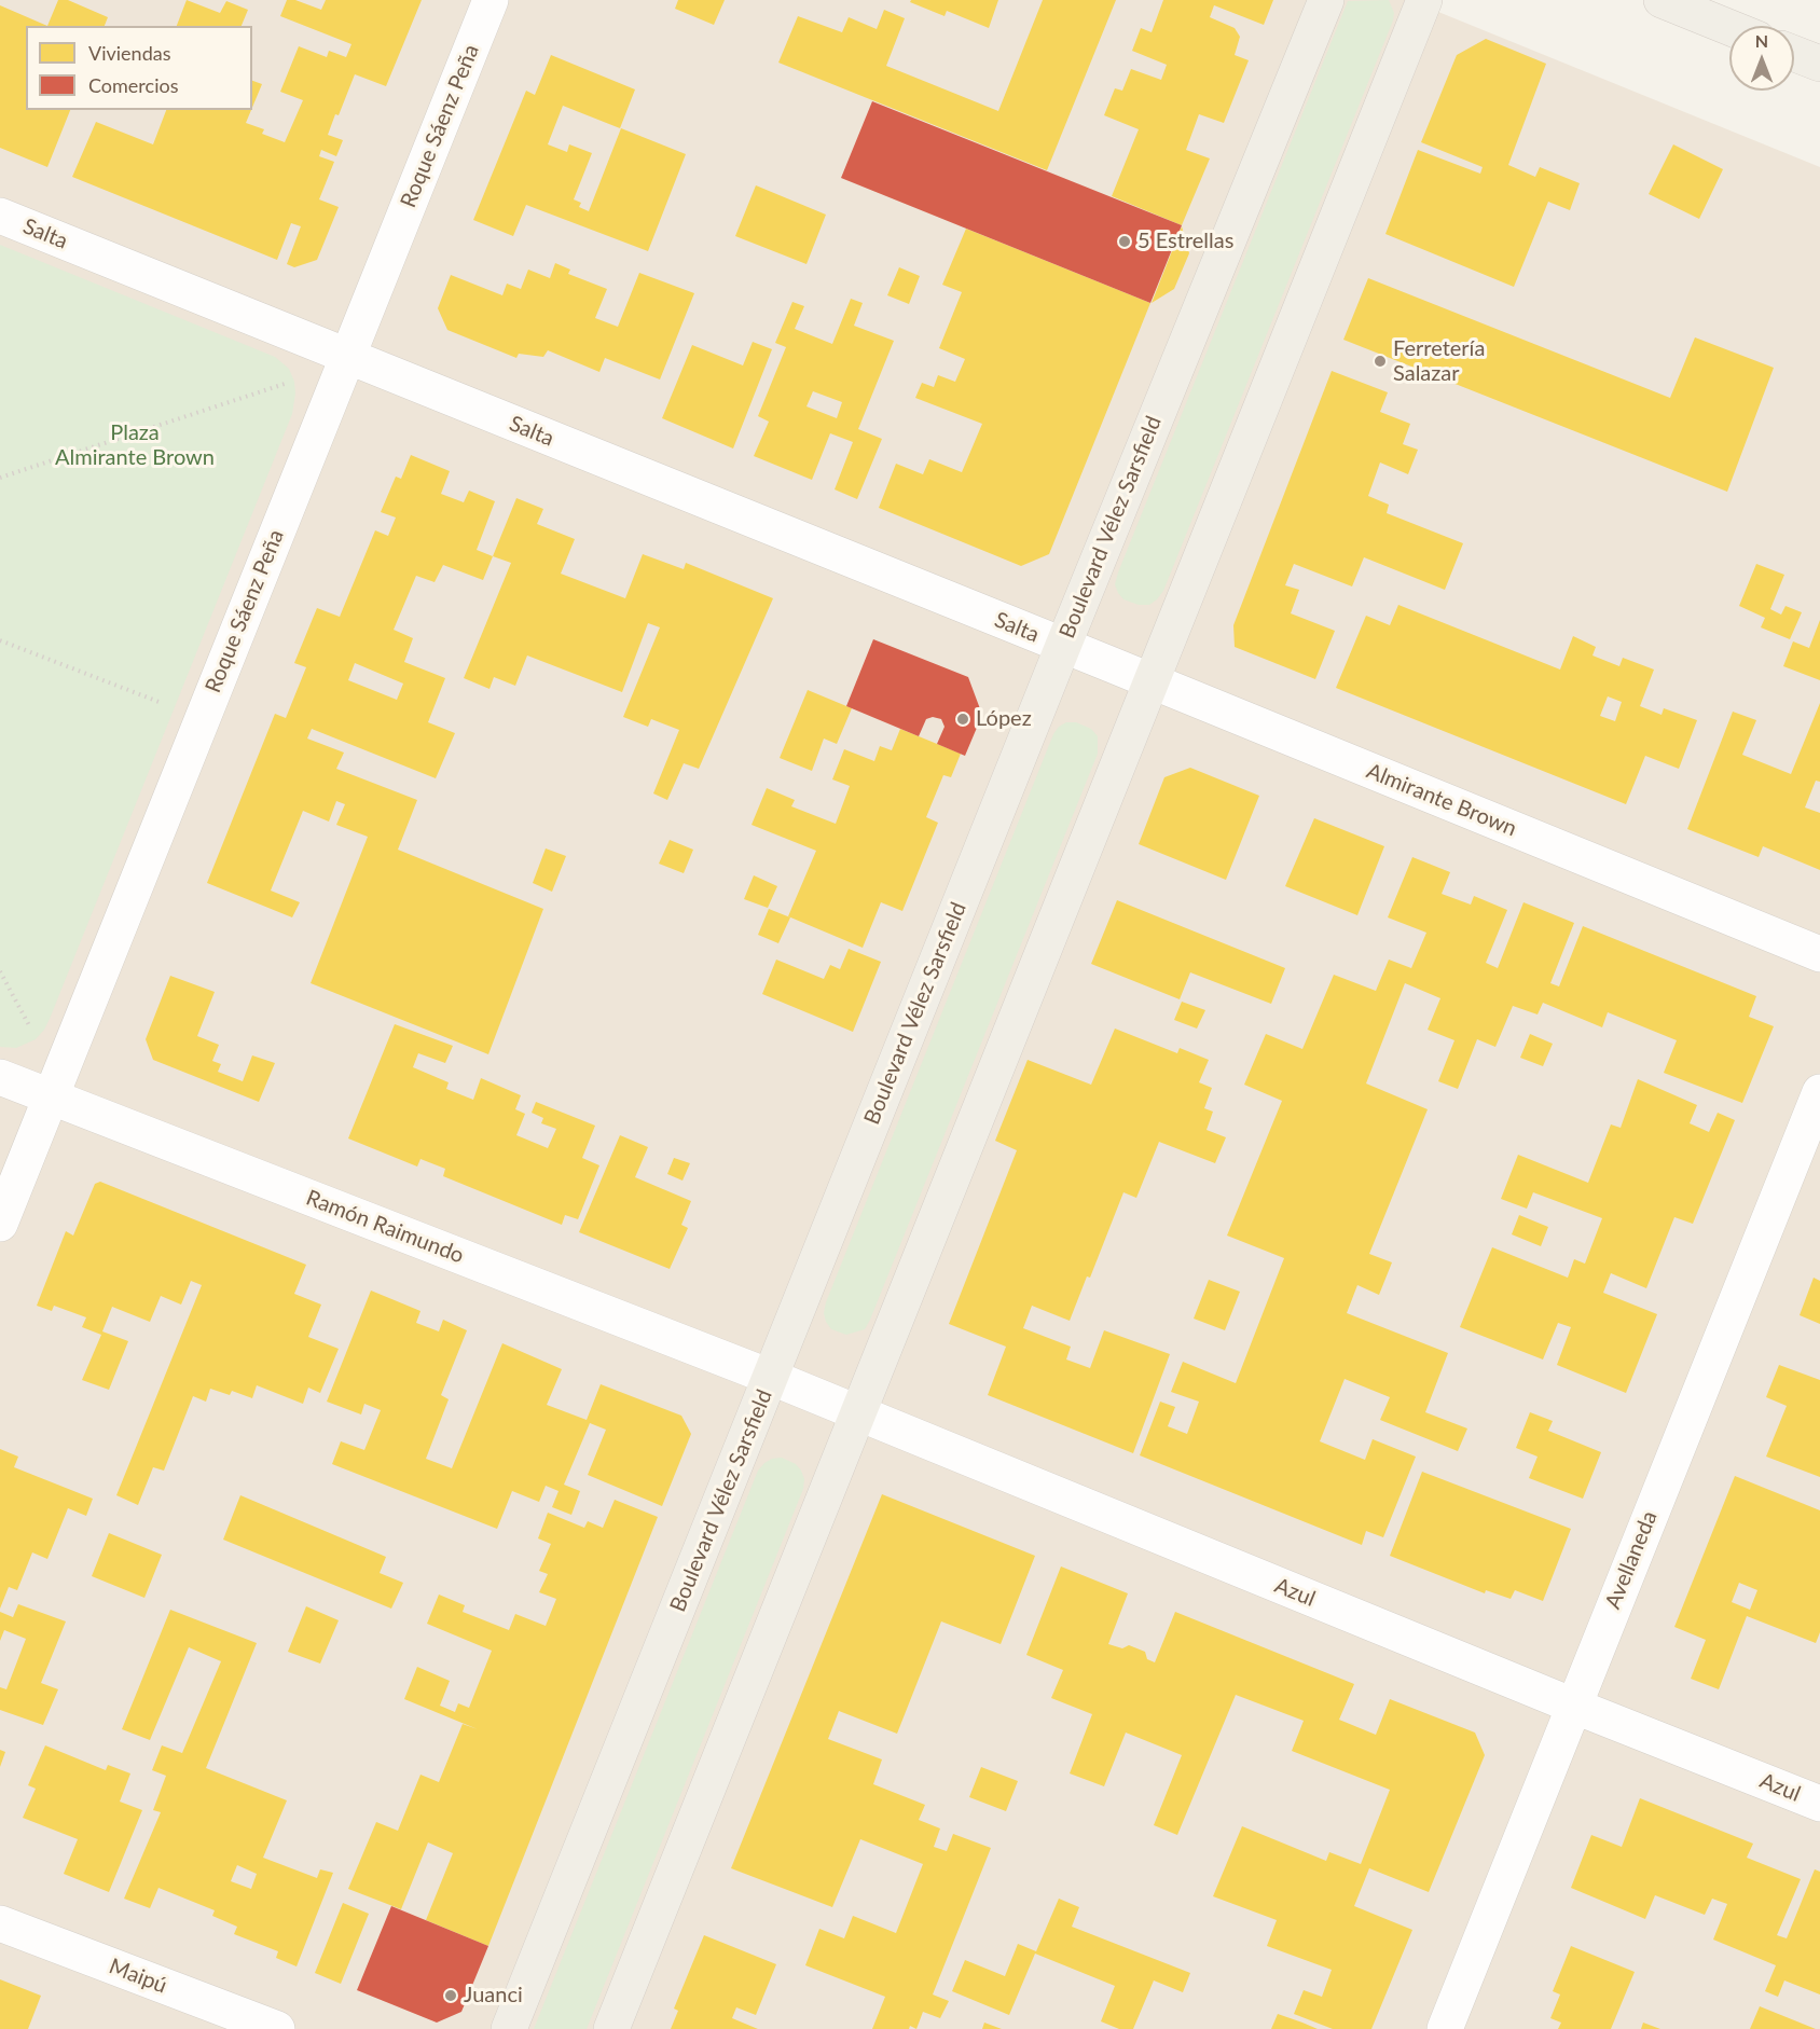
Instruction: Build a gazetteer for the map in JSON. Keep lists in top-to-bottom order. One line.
{"streets":{"main road":["Boulevard Vélez Sarsfield"],"street":["Roque Sáenz Peña","Salta","Almirante Brown","Ramón Raimundo","Avellaneda","Azul","Maipú"]},"crossings":[["Roque Sáenz Peña","Salta"],["Roque Sáenz Peña","Ramón Raimundo"],["Salta","Boulevard Vélez Sarsfield"],["Salta","Almirante Brown"],["Boulevard Vélez Sarsfield","Almirante Brown"],["Boulevard Vélez Sarsfield","Ramón Raimundo"],["Boulevard Vélez Sarsfield","Azul"],["Ramón Raimundo","Azul"],["Avellaneda","Azul"]],"parks":["Plaza Almirante Brown"],"places":["5 Estrellas","Ferretería Salazar","López","Juanci"],"legend":["Viviendas","Comercios"],"north":"top"}
